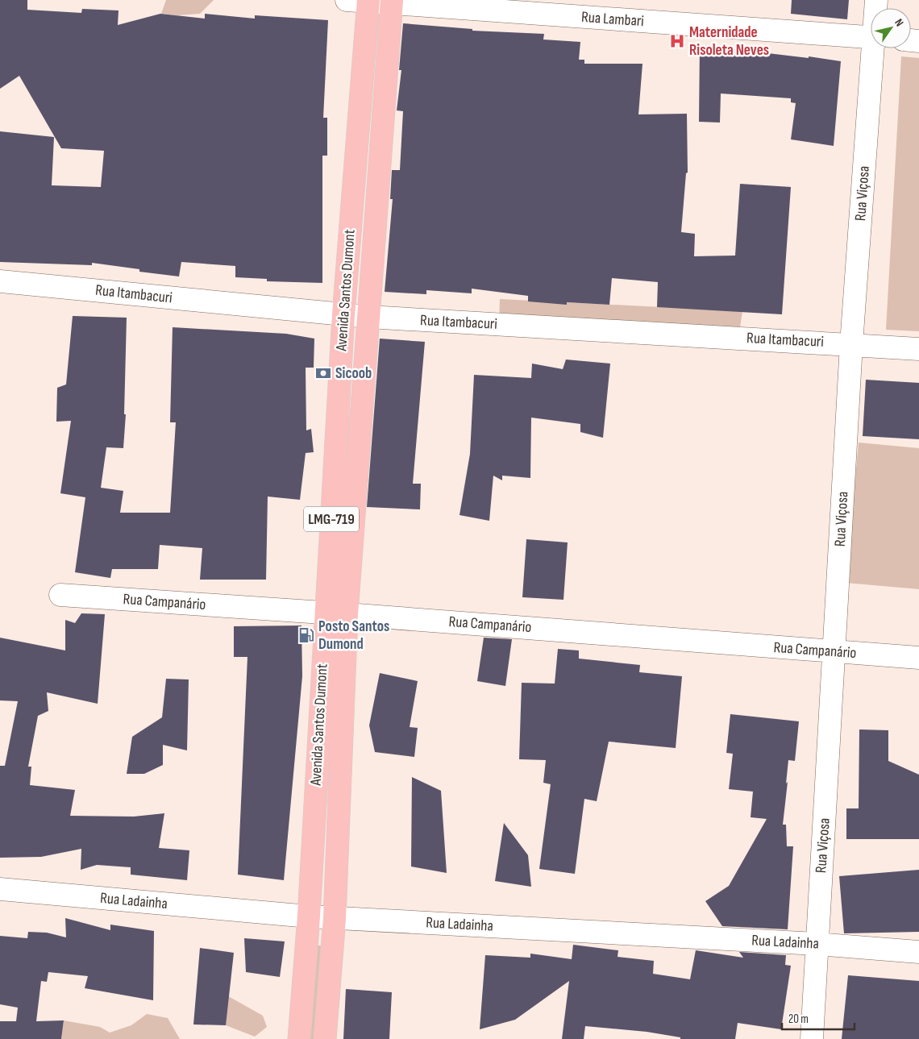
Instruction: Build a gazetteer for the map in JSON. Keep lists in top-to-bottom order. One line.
{"streets":{"main road":["Avenida Santos Dumont","LMG-719"],"street":["Rua Lambari","Rua Viçosa","Rua Itambacuri","Rua Campanário","Rua Ladainha"]},"crossings":[["Rua Lambari","Avenida Santos Dumont"],["Rua Viçosa","Rua Itambacuri"],["Rua Viçosa","Rua Campanário"],["Rua Viçosa","Rua Ladainha"],["Avenida Santos Dumont","Rua Itambacuri"],["Avenida Santos Dumont","Rua Campanário"],["Avenida Santos Dumont","Rua Ladainha"]],"places":{"hospital":["Maternidade Risoleta Neves"],"bank":["Sicoob"],"fuel station":["Posto Santos Dumond"]},"scale_bar":"20 m","north":"top right"}
